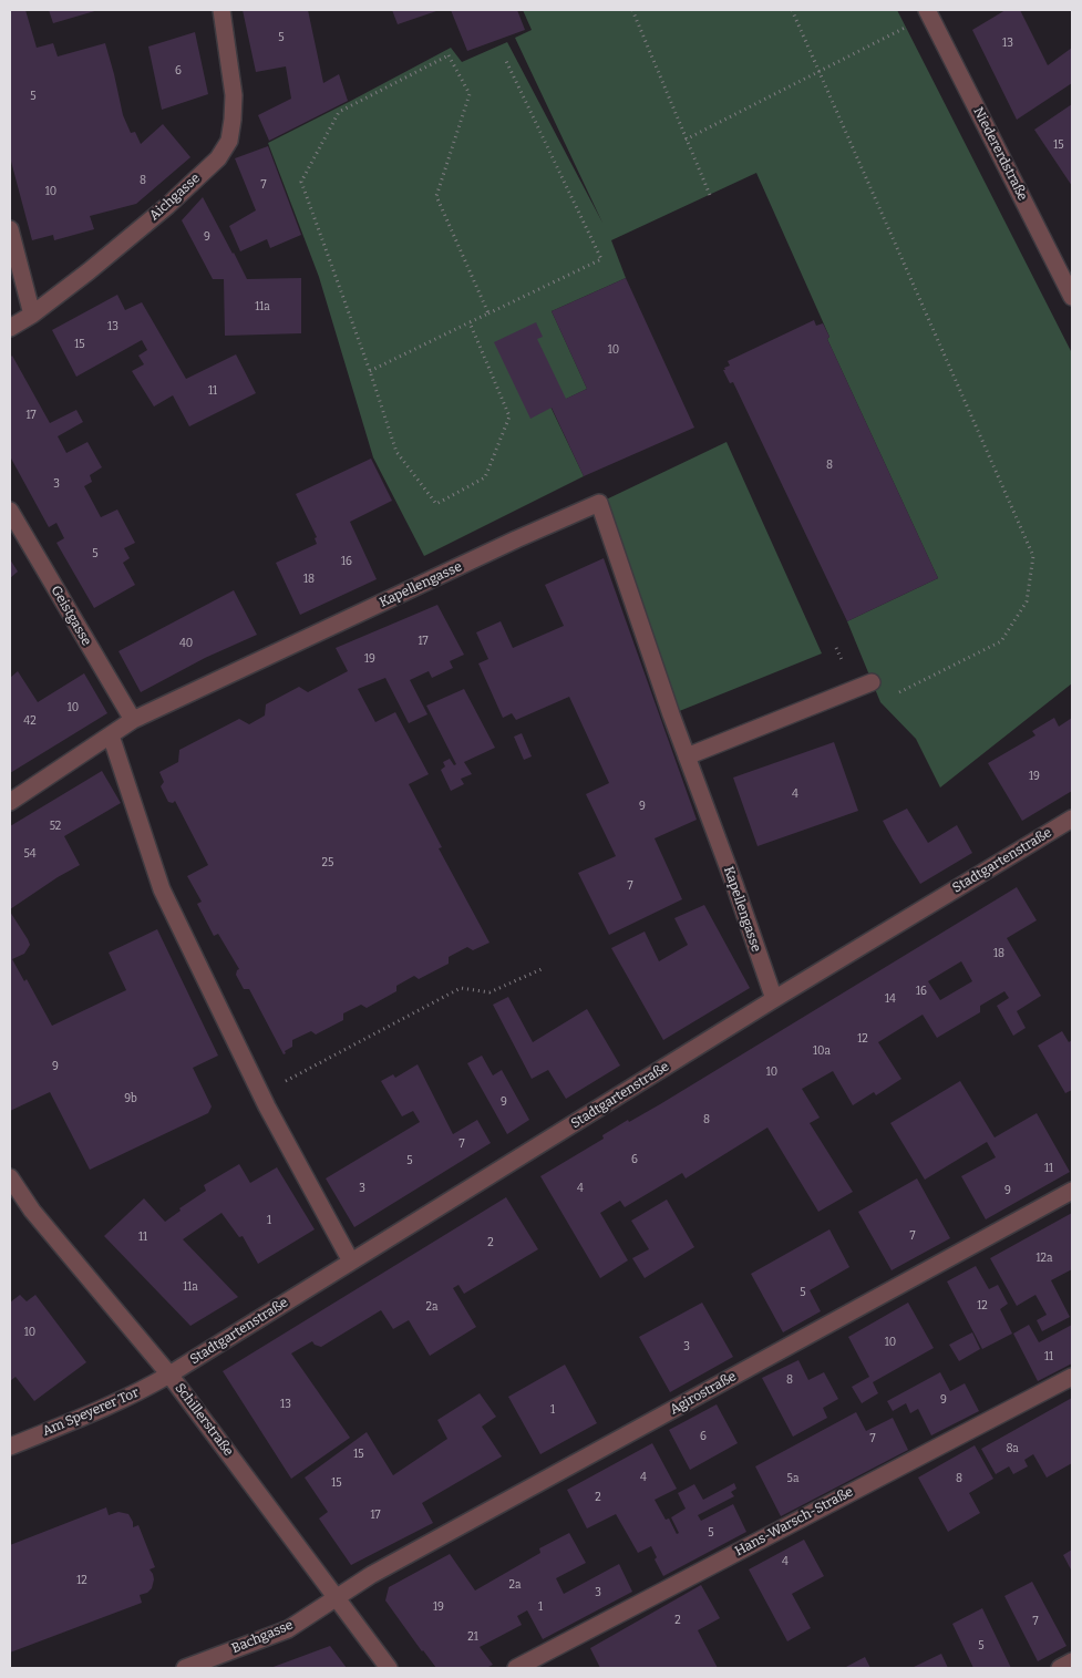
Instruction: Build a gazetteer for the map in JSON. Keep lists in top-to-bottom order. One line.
{"streets":{"street":["Niedererdstraße","Aichgasse","Kapellengasse","Geistgasse","Stadtgartenstraße","Agirostraße","Am Speyerer Tor","Schillerstraße","Hans-Warsch-Straße","Bachgasse"]},"crossings":[["Kapellengasse","Geistgasse"],["Kapellengasse","Stadtgartenstraße"],["Stadtgartenstraße","Am Speyerer Tor"],["Stadtgartenstraße","Schillerstraße"],["Agirostraße","Schillerstraße"],["Agirostraße","Bachgasse"],["Am Speyerer Tor","Schillerstraße"],["Schillerstraße","Bachgasse"]],"house_numbers":["5","13","6","5","15","8","7","10","9","11a","13","15","10","11","17","8","3","5","16","18","17","40","19","10","42","19","4","9","52","54","25","7","18","16","14","12","10a","9","10","9b","9","8","7","6","5","11","3","4","9","1","7","11","2","12a","11a","5","12","2a","10","10","3","11","8","9","13","1","6","7","8a","15","4","5a","8","15","2","17","5","4","12","2a","3","19","1","2","7","21","5"]}
